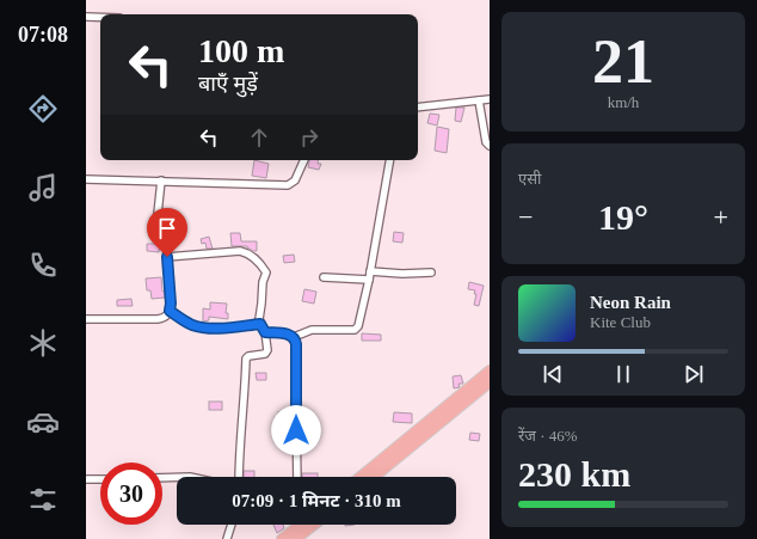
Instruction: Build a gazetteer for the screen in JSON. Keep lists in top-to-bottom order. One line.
{"page":{"tabs":"07:08","tile":[["21","km/h"],"एसी",["रेंज · 46%","230 km"]],"turn":["100 m","बाएँ मुड़ें"],"heat":["−","19°","+"],"song":["Neon Rain","Kite Club"],"limit":"30","trip":"07:09 · 1 मिनट · 310 m"}}
